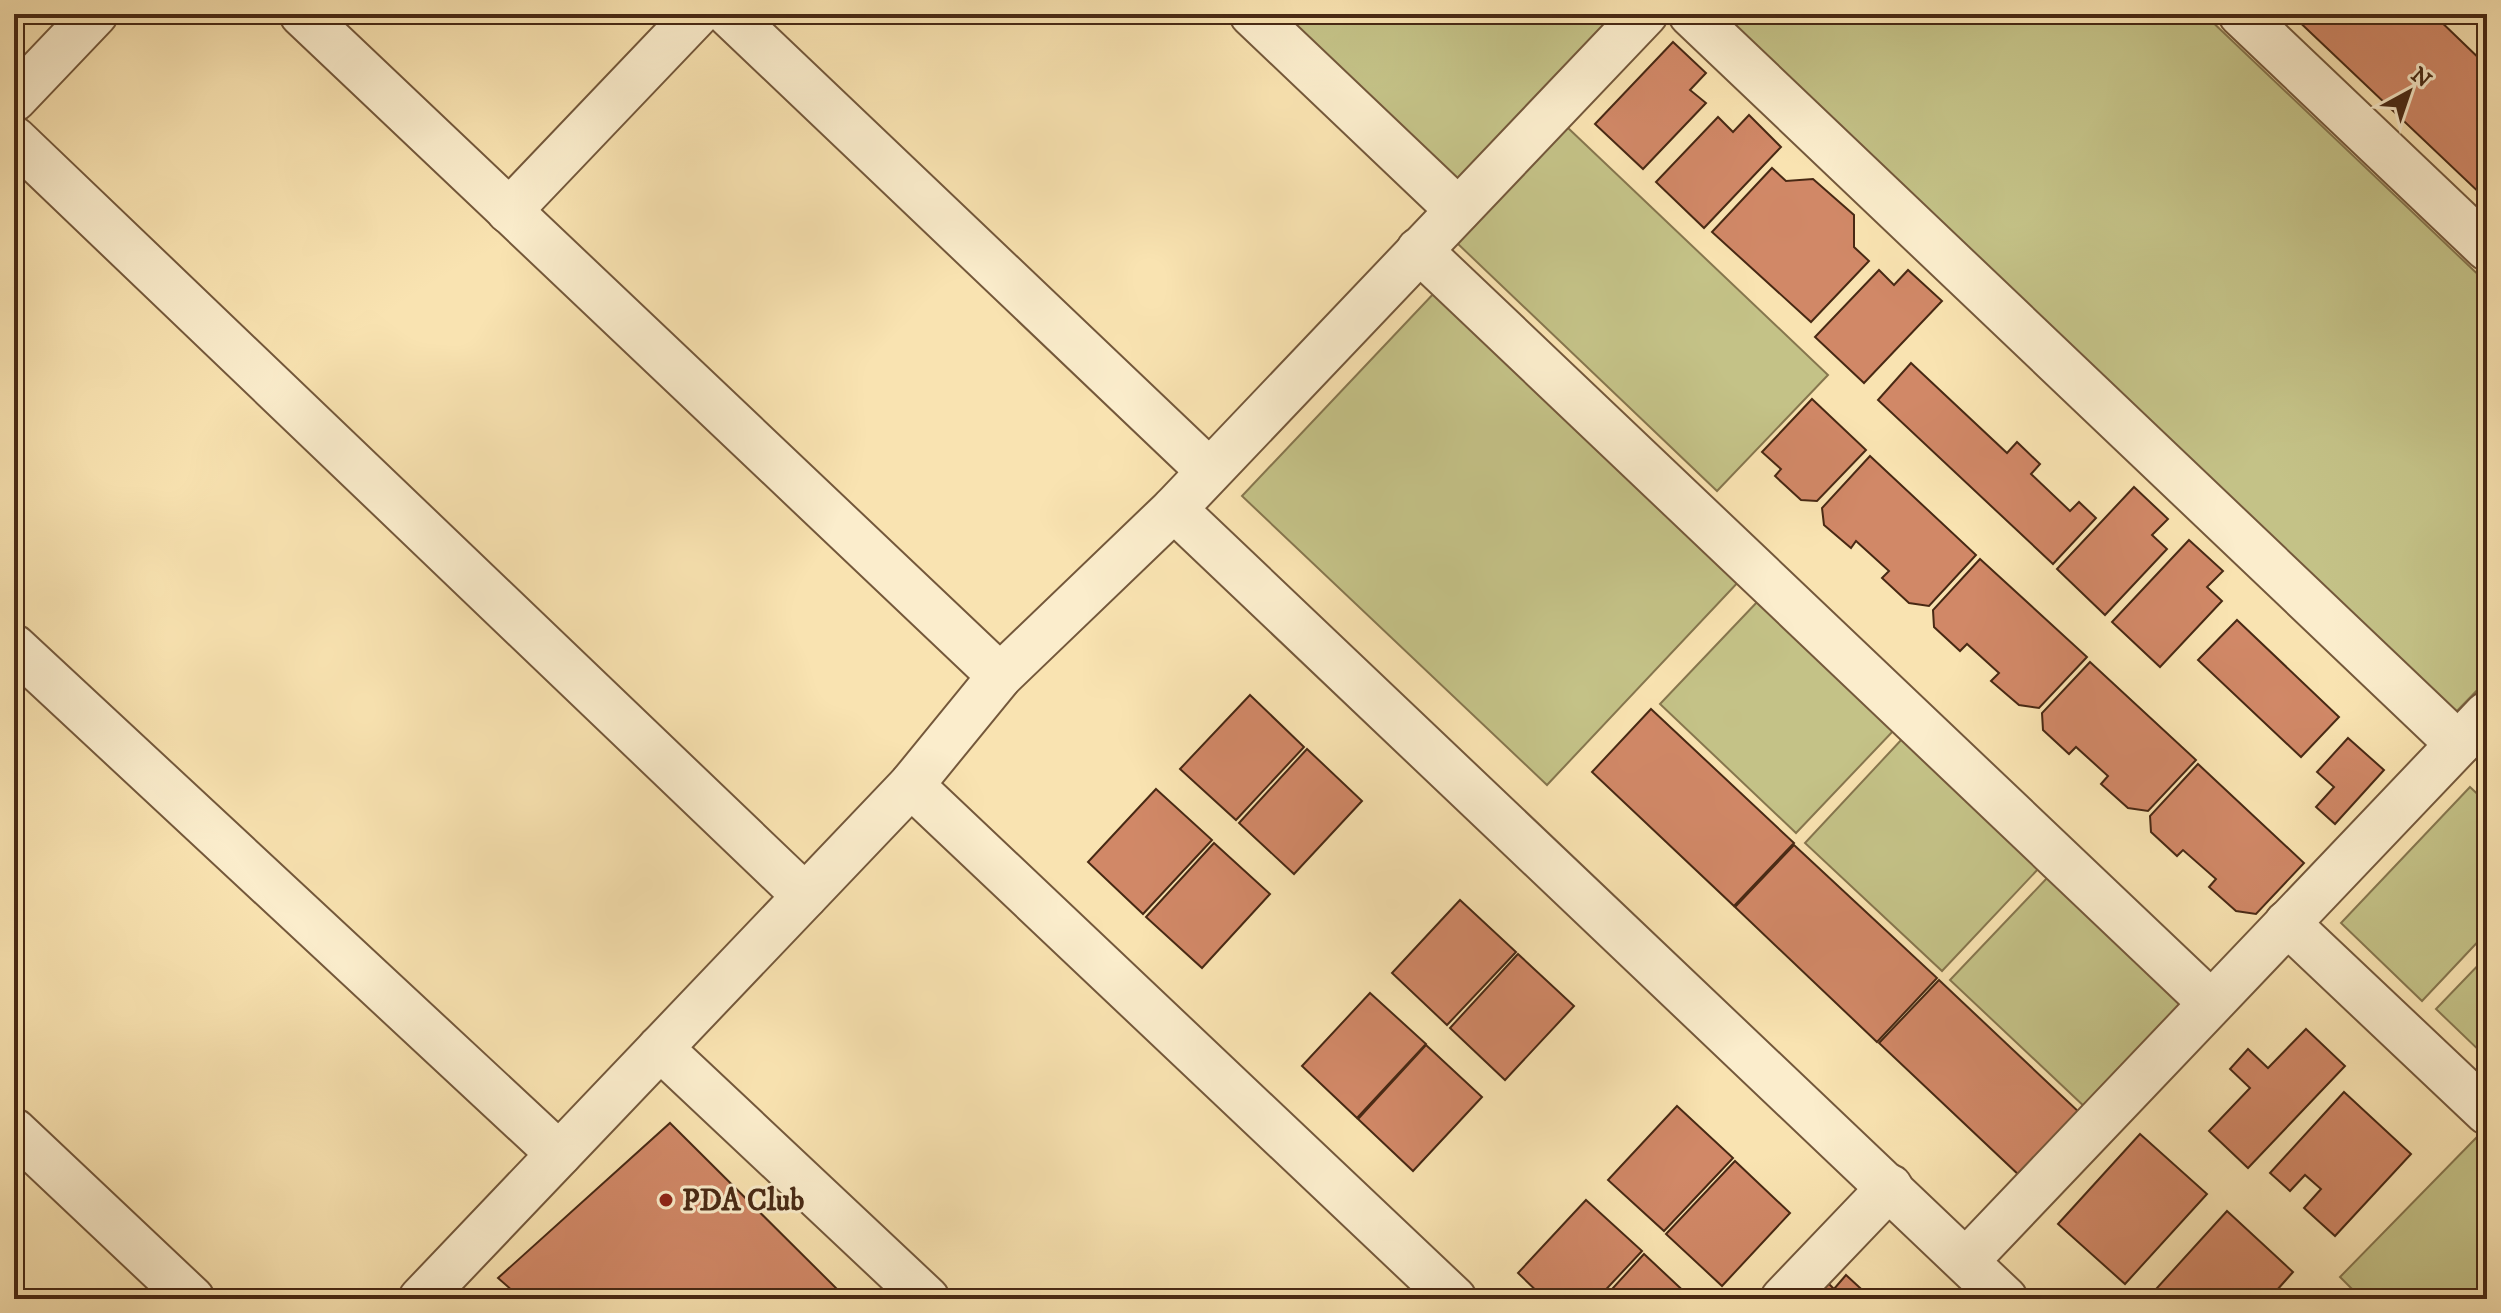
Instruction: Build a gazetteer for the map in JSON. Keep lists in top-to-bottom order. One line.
{"places":["PDA Club"],"north":"top right"}
